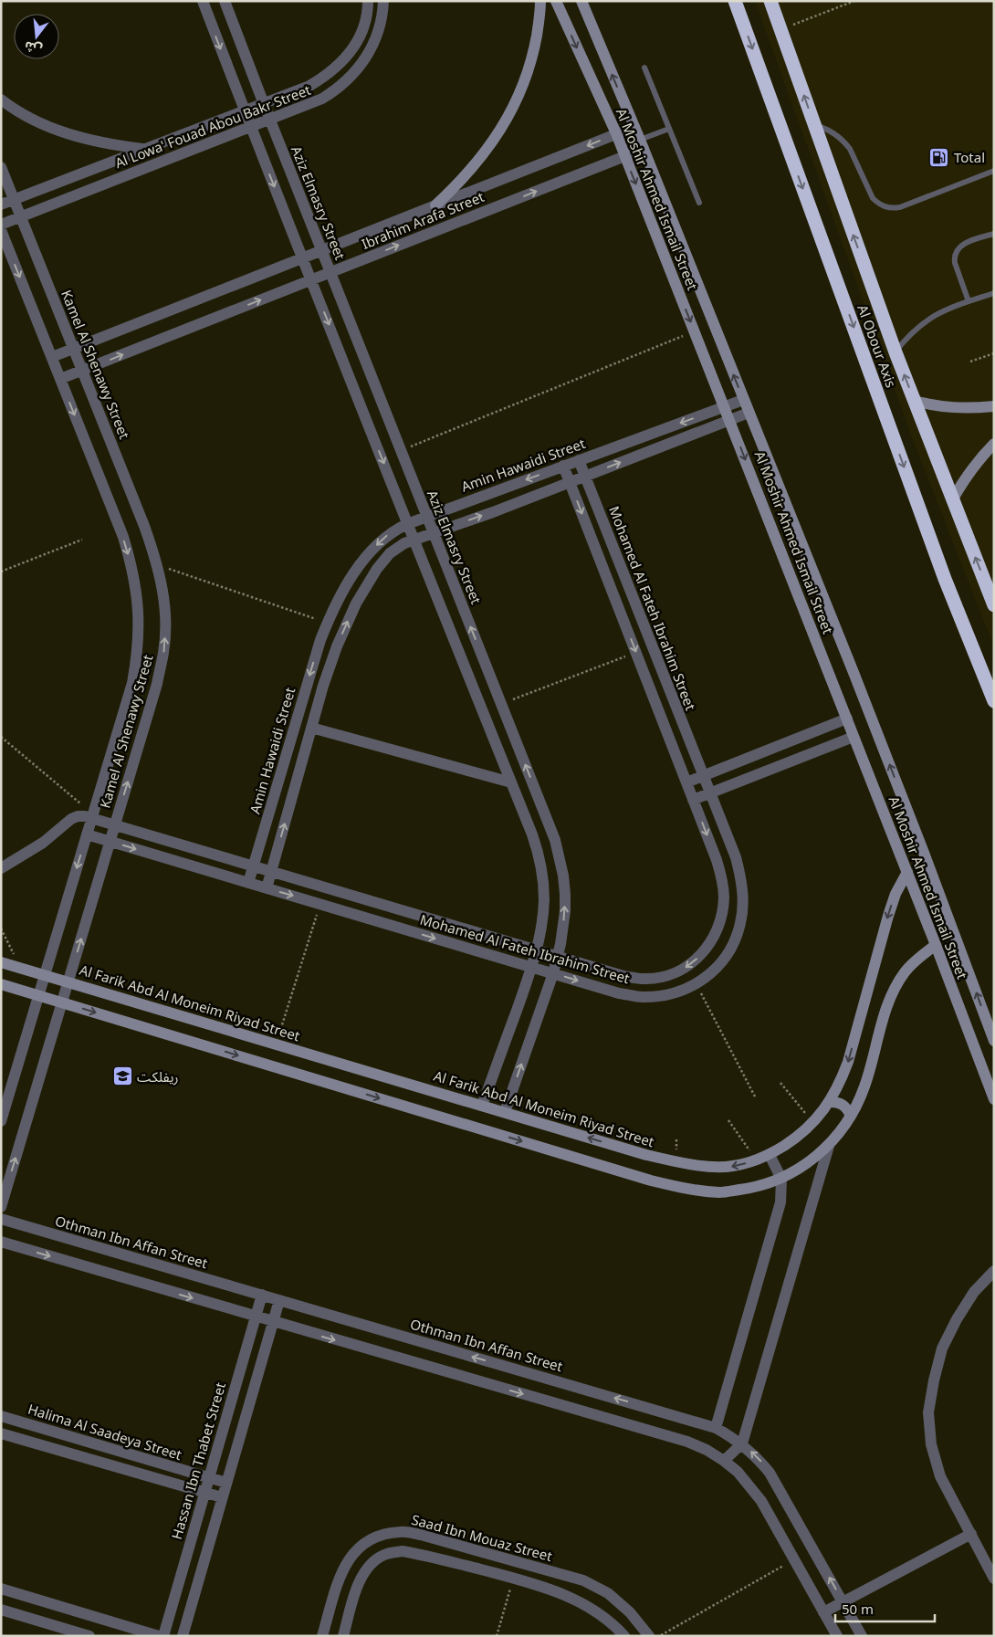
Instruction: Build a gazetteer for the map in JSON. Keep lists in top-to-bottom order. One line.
{"streets":{"highway":["Al Obour Axis"],"street":["Al Lowa' Fouad Abou Bakr Street","Al Moshir Ahmed Ismail Street","Aziz Elmasry Street","Ibrahim Arafa Street","Kamel Al Shenawy Street","Amin Hawaidi Street","Mohamed Al Fateh Ibrahim Street","Al Farik Abd Al Moneim Riyad Street","Othman Ibn Affan Street","Halima Al Saadeya Street","Hassan Ibn Thabet Street","Saad Ibn Mouaz Street"]},"crossings":[["Al Lowa' Fouad Abou Bakr Street","Aziz Elmasry Street"],["Al Lowa' Fouad Abou Bakr Street","Kamel Al Shenawy Street"],["Al Moshir Ahmed Ismail Street","Ibrahim Arafa Street"],["Al Moshir Ahmed Ismail Street","Amin Hawaidi Street"],["Al Moshir Ahmed Ismail Street","Al Farik Abd Al Moneim Riyad Street"],["Aziz Elmasry Street","Ibrahim Arafa Street"],["Aziz Elmasry Street","Amin Hawaidi Street"],["Aziz Elmasry Street","Mohamed Al Fateh Ibrahim Street"],["Aziz Elmasry Street","Al Farik Abd Al Moneim Riyad Street"],["Ibrahim Arafa Street","Kamel Al Shenawy Street"],["Kamel Al Shenawy Street","Mohamed Al Fateh Ibrahim Street"],["Kamel Al Shenawy Street","Al Farik Abd Al Moneim Riyad Street"],["Amin Hawaidi Street","Mohamed Al Fateh Ibrahim Street"],["Othman Ibn Affan Street","Hassan Ibn Thabet Street"],["Halima Al Saadeya Street","Hassan Ibn Thabet Street"]],"places":{"fuel station":["Total"],"school or university":["ريفلكت"]},"scale_bar":"50 m","north":"bottom"}
